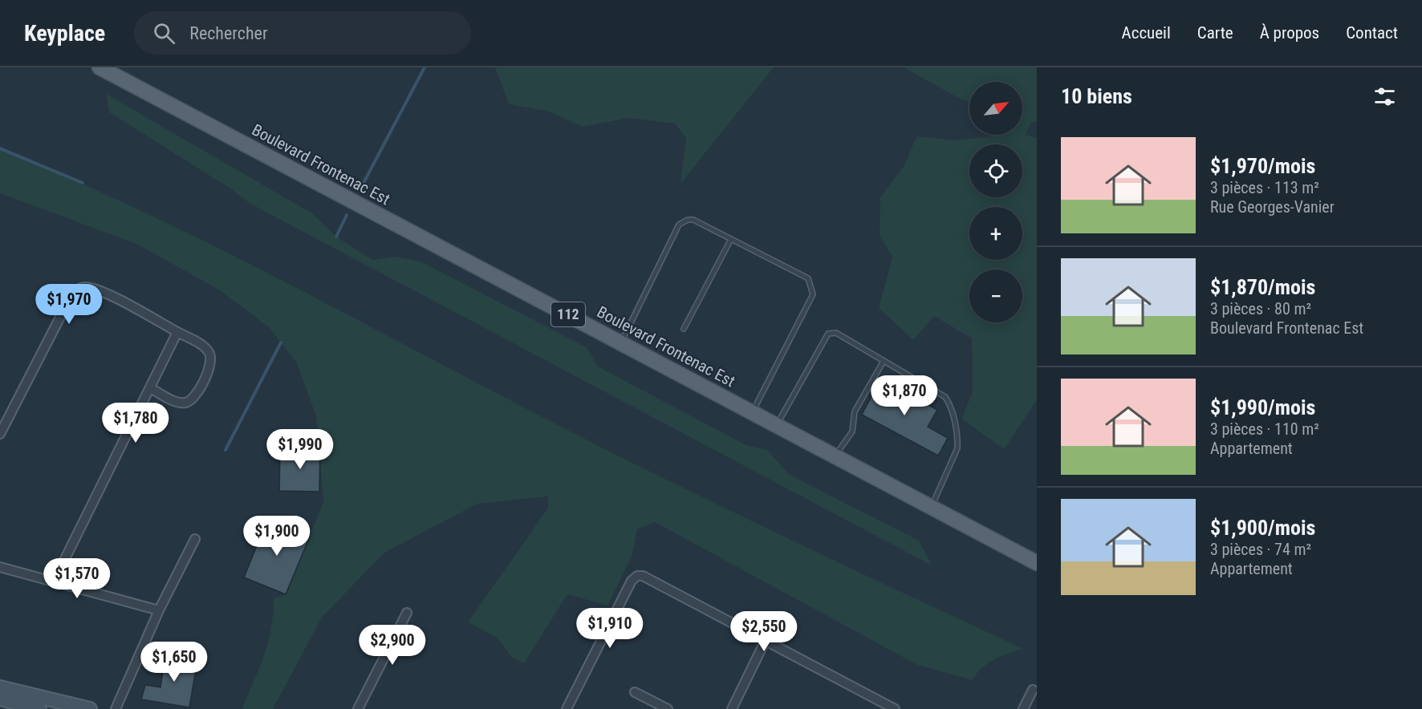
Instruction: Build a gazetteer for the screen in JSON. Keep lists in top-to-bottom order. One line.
{"streets":{"main road":["Boulevard Frontenac Est","112"]},"north":"top right","page":{"header":"Keyplace","search":"Rechercher","nav":["Accueil","Carte","À propos","Contact"],"heading":"10 biens","map_buttons":["+","−"],"list":[{"name":"$1,970/mois","note":"3 pièces · 113 m² · Rue Georges-Vanier"},{"name":"$1,870/mois","note":"3 pièces · 80 m² · Boulevard Frontenac Est"},{"name":"$1,990/mois","note":"3 pièces · 110 m² · Appartement"},{"name":"$1,900/mois","note":"3 pièces · 74 m² · Appartement"}],"price":["$1,970","$1,870","$1,780","$1,990","$1,900","$1,570","$1,910","$2,550","$2,900","$1,650"]}}
